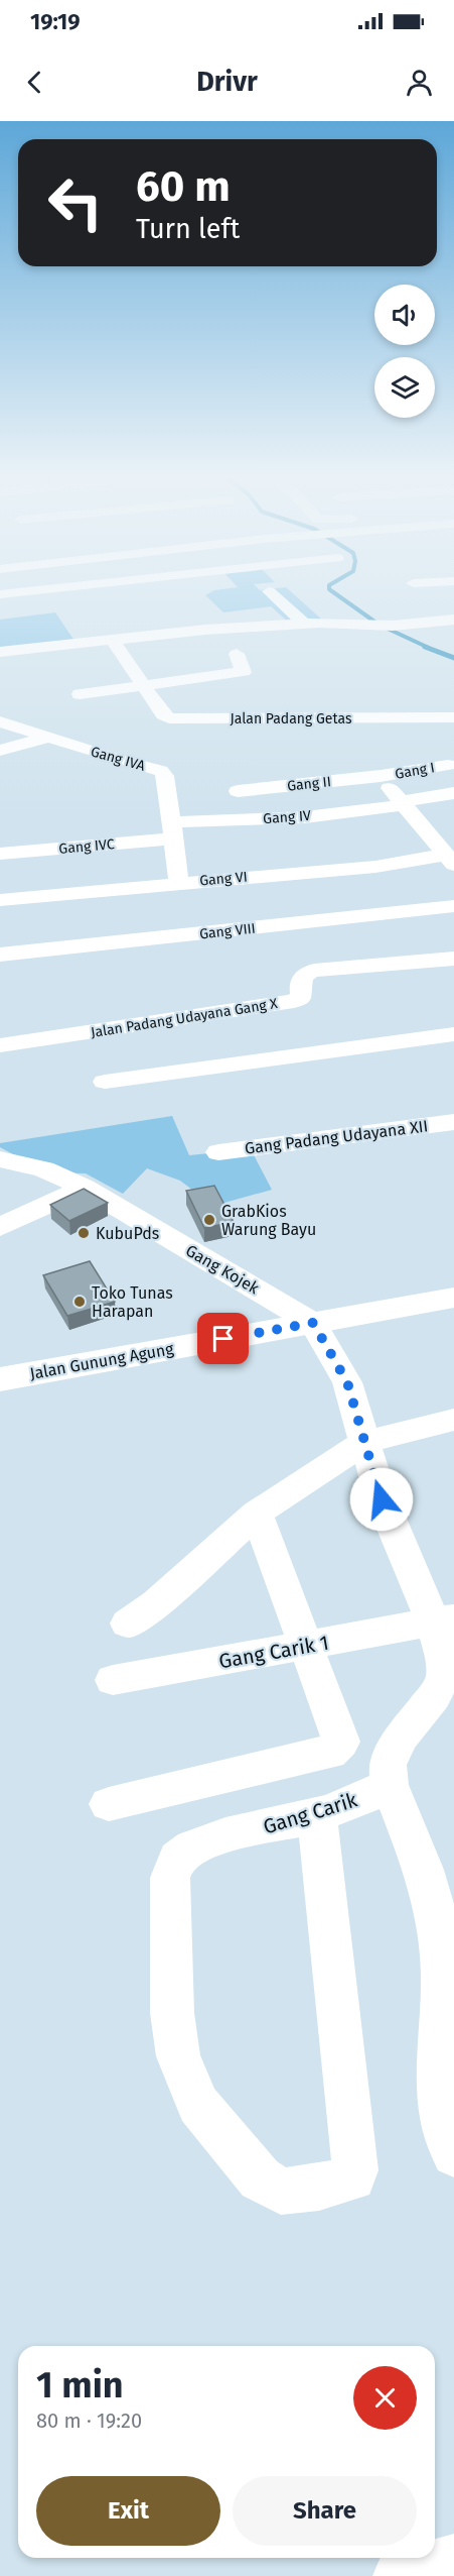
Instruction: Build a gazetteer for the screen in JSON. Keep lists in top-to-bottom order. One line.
{"streets":{"main road":["Jalan Gunung Agung"],"street":["Jalan Padang Getas","Gang IVA","Gang I","Gang II","Gang IV","Gang IVC","Gang VI","Gang VIII","Jalan Padang Udayana Gang X","Gang Padang Udayana XII","Gang Kojek","Gang Carik 1","Gang Carik"]},"crossings":[["Gang IVA","Gang IV"],["Gang IVA","Gang IVC"],["Gang IVA","Gang VI"],["Gang I","Gang II"],["Gang II","Gang IV"],["Gang IV","Gang IVC"],["Gang Kojek","Jalan Gunung Agung"]],"places":["GrabKios Warung Bayu","KubuPds","Toko Tunas Harapan"],"page":{"status":"19:19","header":"Drivr","turn":["60 m","Turn left"],"heading":["1 min","80 m · 19:20"],"buttons":["Exit","Share"]}}
